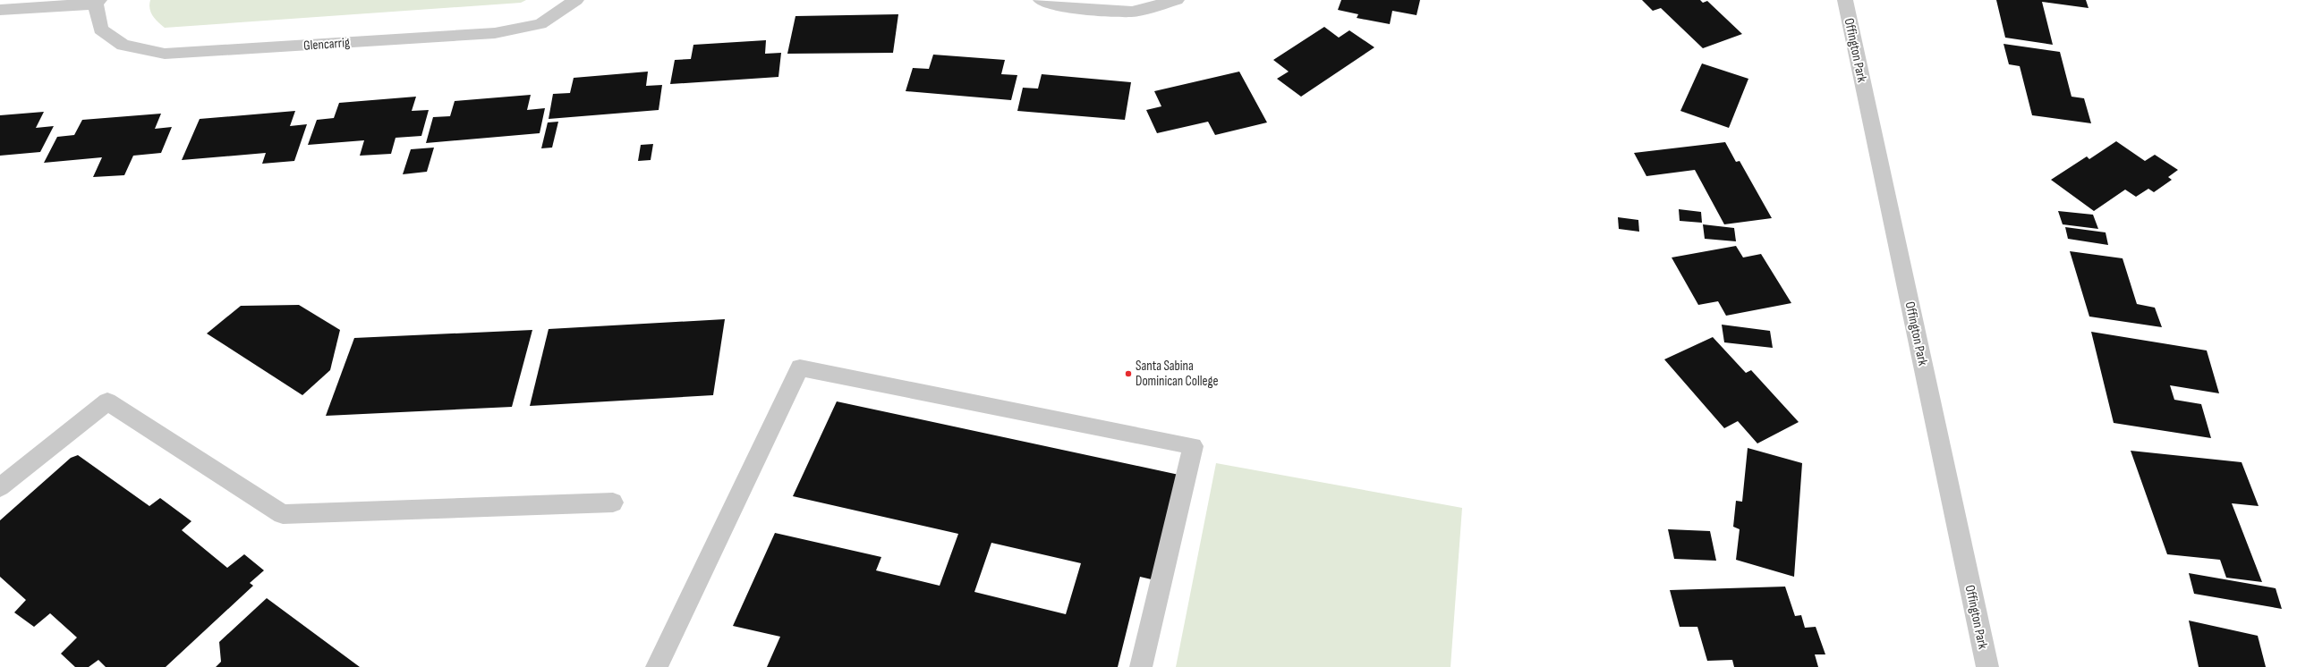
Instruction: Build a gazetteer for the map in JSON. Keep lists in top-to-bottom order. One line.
{"streets":{"street":["Glencarrig","Offington Park"]},"places":["Santa Sabina Dominican College"]}
